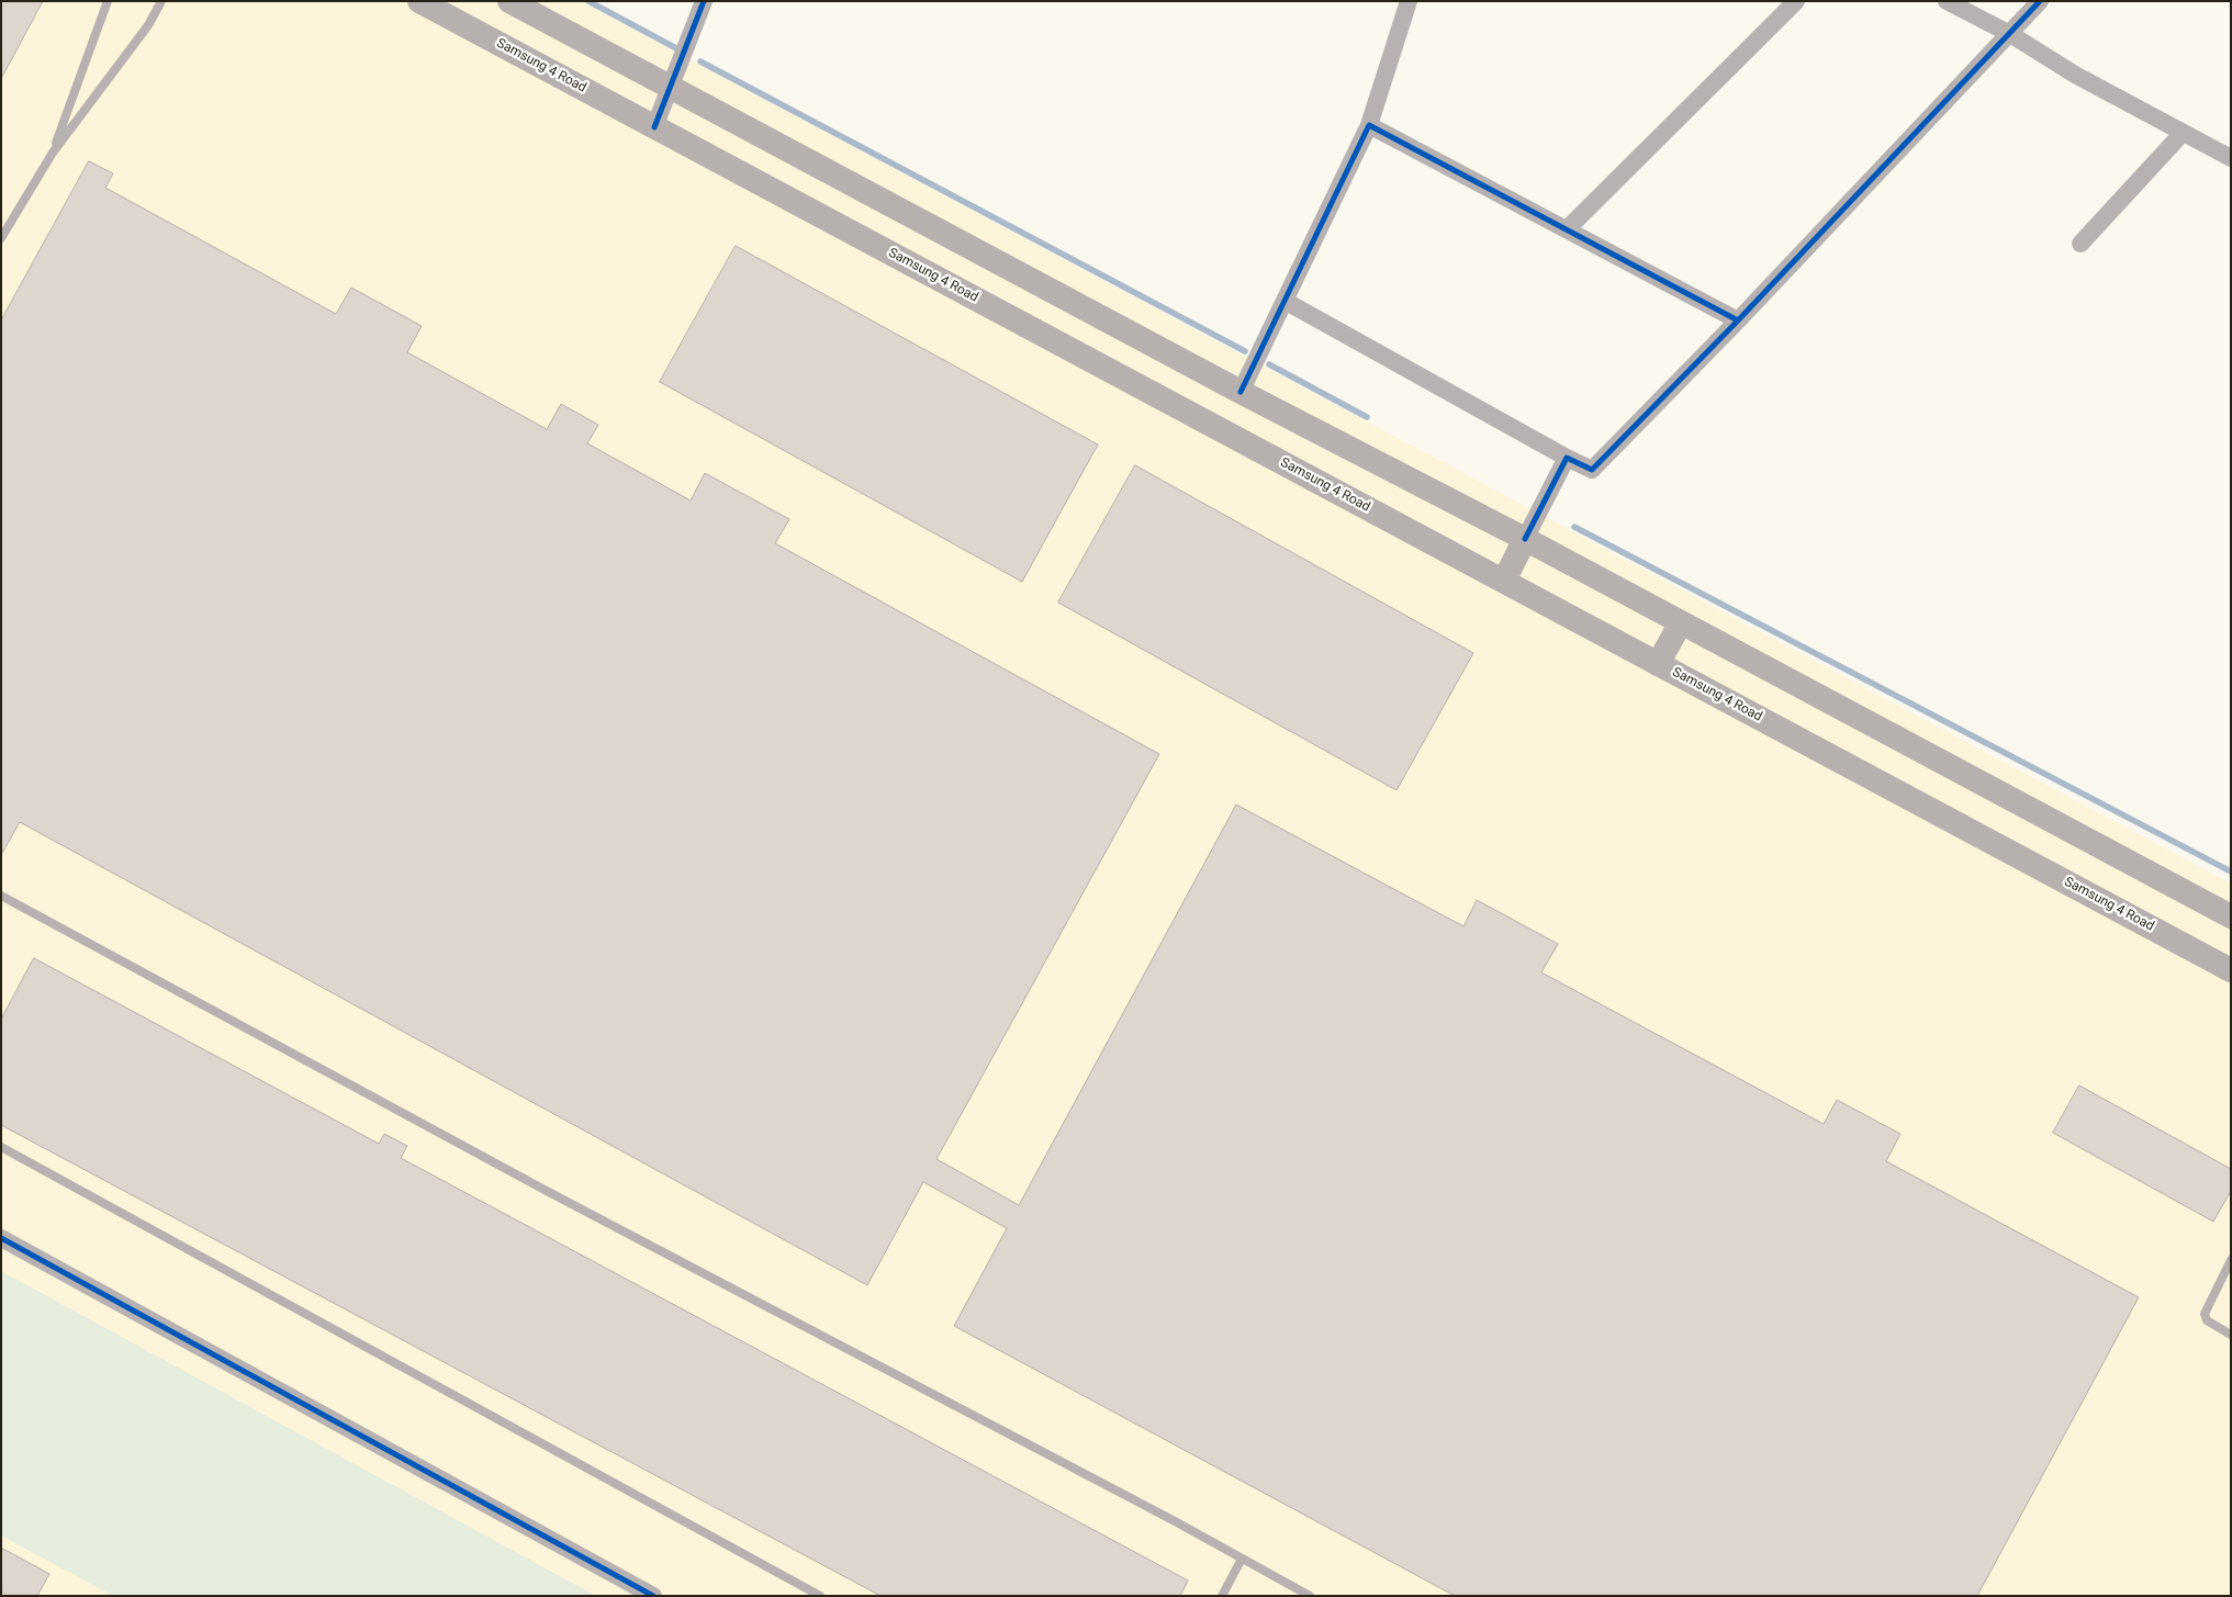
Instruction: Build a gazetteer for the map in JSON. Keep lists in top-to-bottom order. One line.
{"streets":{"main road":["Samsung 4 Road"]}}
